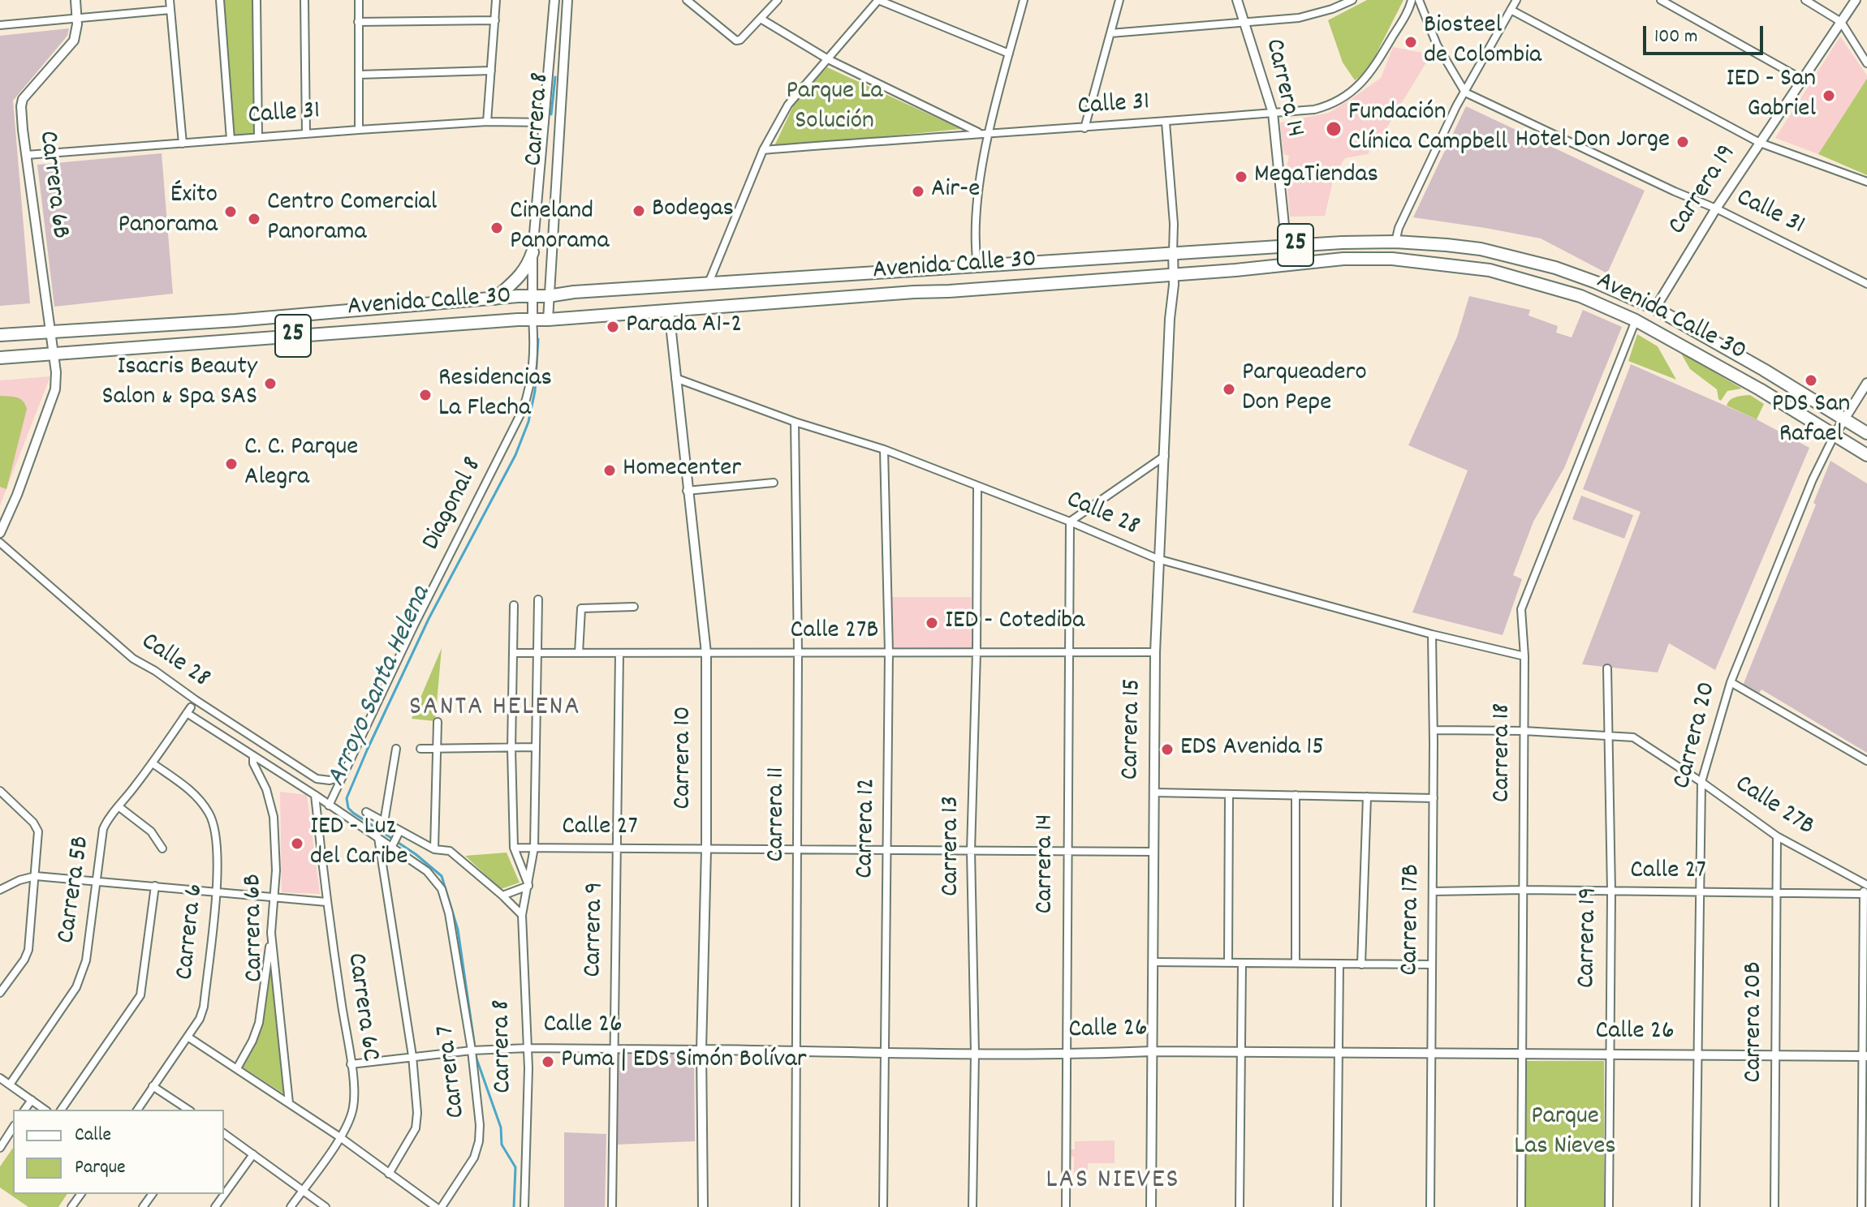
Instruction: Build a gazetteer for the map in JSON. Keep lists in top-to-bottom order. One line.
{"streets":{"highway":["25","Avenida Calle 30"],"street":["Carrera 14","Calle 31","Carrera 8","Carrera 6B","Carrera 19","Diagonal 8","Calle 28","Calle 27B","Carrera 15","Carrera 20","Carrera 18","Carrera 10","Carrera 11","Carrera 12","Calle 27","Carrera 13","Carrera 5B","Carrera 17B","Carrera 9","Carrera 6","Carrera 6C","Carrera 20B","Calle 26","Carrera 7"]},"crossings":[["Carrera 14","Calle 31"],["Carrera 14","Avenida Calle 30"],["Carrera 14","Calle 28"],["Carrera 14","Calle 27B"],["Carrera 14","Calle 27"],["Carrera 14","Calle 26"],["Calle 31","Carrera 8"],["Calle 31","Carrera 6B"],["Calle 31","Carrera 19"],["Carrera 8","Avenida Calle 30"],["Carrera 8","Diagonal 8"],["Carrera 8","Calle 27B"],["Carrera 8","Calle 27"],["Carrera 8","Calle 26"],["Carrera 6B","Avenida Calle 30"],["Carrera 6B","Carrera 5B"],["Carrera 19","Avenida Calle 30"],["Carrera 19","Calle 27B"],["Carrera 19","Calle 27"],["Carrera 19","Calle 26"],["Avenida Calle 30","Diagonal 8"],["Avenida Calle 30","Carrera 15"],["Avenida Calle 30","Carrera 20"],["Avenida Calle 30","Carrera 18"],["Avenida Calle 30","Carrera 10"],["Diagonal 8","Calle 28"],["Calle 28","Carrera 15"],["Calle 28","Carrera 18"],["Calle 28","Carrera 10"],["Calle 28","Carrera 11"],["Calle 28","Carrera 12"],["Calle 28","Carrera 13"],["Calle 28","Carrera 17B"],["Calle 27B","Carrera 15"],["Calle 27B","Carrera 20"],["Calle 27B","Carrera 18"],["Calle 27B","Carrera 10"],["Calle 27B","Carrera 11"],["Calle 27B","Carrera 12"],["Calle 27B","Carrera 13"],["Calle 27B","Carrera 17B"],["Calle 27B","Carrera 9"],["Calle 27B","Carrera 20B"],["Carrera 15","Calle 27"],["Carrera 15","Calle 26"],["Carrera 20","Calle 27"],["Carrera 20","Calle 26"],["Carrera 18","Calle 27"],["Carrera 18","Calle 26"],["Carrera 10","Calle 27"],["Carrera 10","Calle 26"],["Carrera 11","Calle 27"],["Carrera 11","Calle 26"],["Carrera 12","Calle 27"],["Carrera 12","Calle 26"],["Calle 27","Carrera 13"],["Calle 27","Carrera 17B"],["Calle 27","Carrera 9"],["Calle 27","Carrera 20B"],["Carrera 13","Calle 26"],["Carrera 5B","Carrera 6"],["Carrera 17B","Calle 26"],["Carrera 9","Calle 26"],["Carrera 6C","Calle 26"],["Carrera 20B","Calle 26"],["Calle 26","Carrera 7"]],"districts":["SANTA HELENA","LAS NIEVES"],"water":["Arroyo Santa Helena"],"parks":["Parque La Solución","Parque Las Nieves"],"places":["Biosteel de Colombia","IED - San Gabriel","Fundación Clínica Campbell","Hotel Don Jorge","MegaTiendas","Air-e","Bodegas","Éxito Panorama","Centro Comercial Panorama","Cineland Panorama","Parada A1-2","PDS San Rafael","Isacris Beauty Salon & Spa SAS","Parqueadero Don Pepe","Residencias La Flecha","C. C. Parque Alegra","Homecenter","IED - Cotediba","EDS Avenida 15","IED - Luz del Caribe","Puma | EDS Simón Bolívar"],"legend":["Calle","Parque"],"scale_bar":"100 m"}
